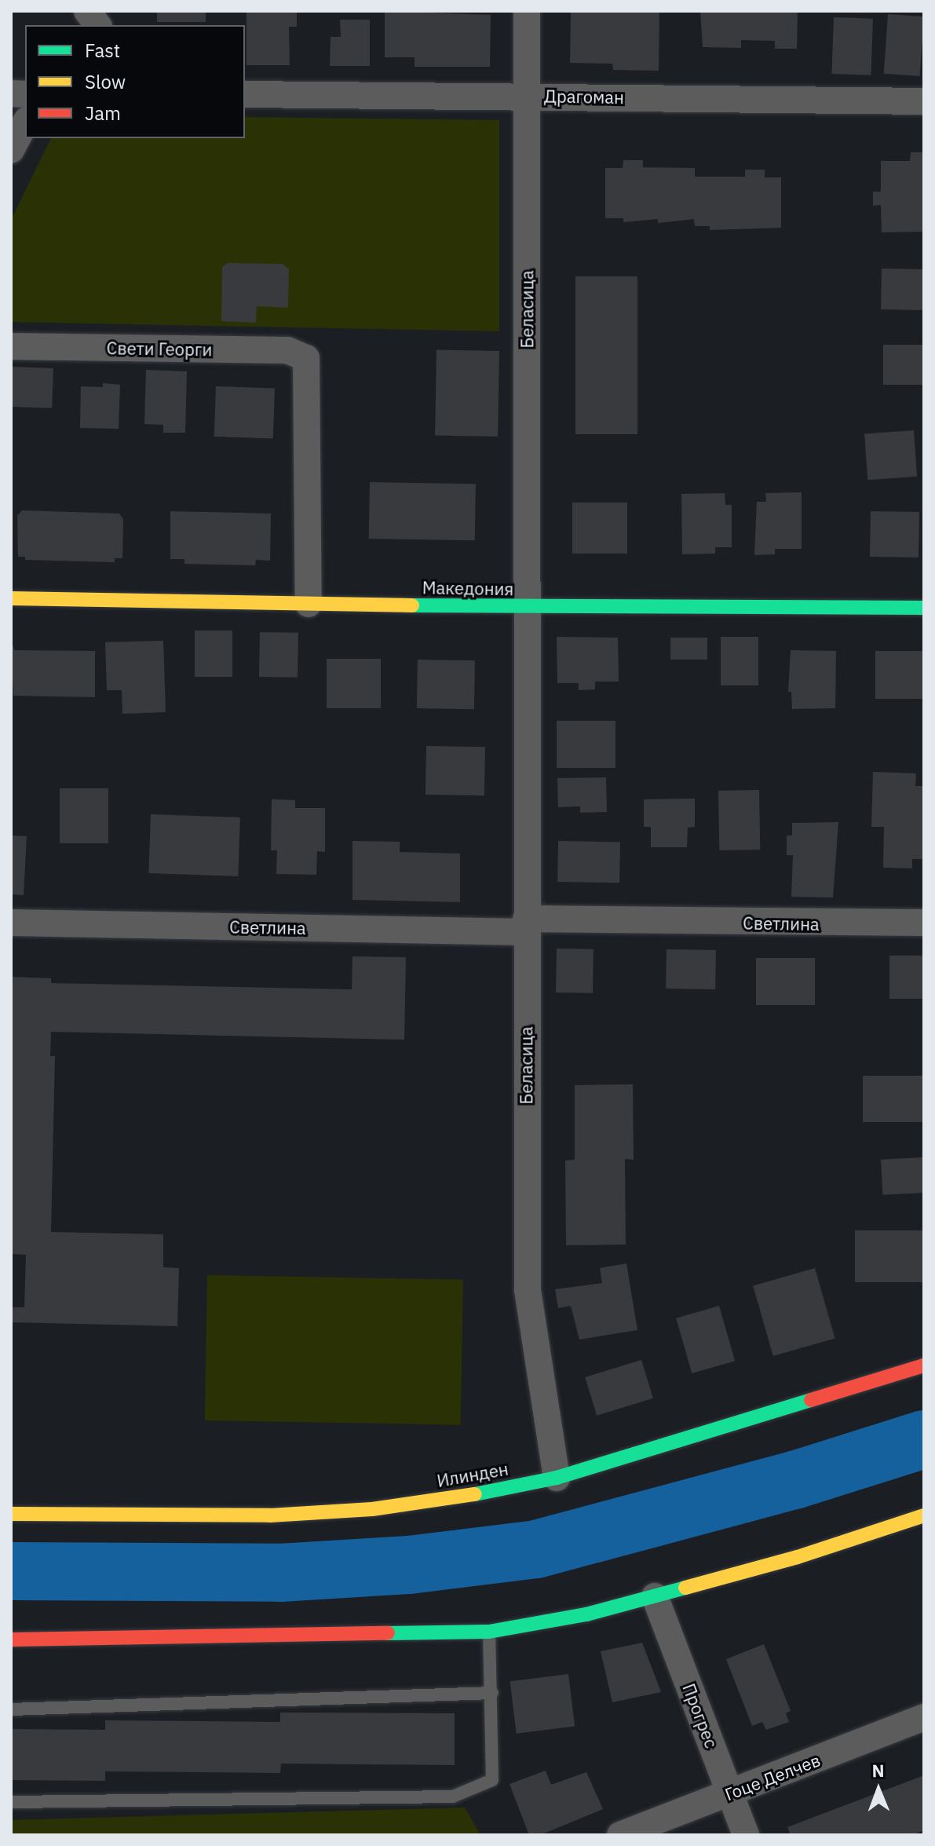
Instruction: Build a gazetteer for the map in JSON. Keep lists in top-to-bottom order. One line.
{"streets":{"main road":["Македония","Илинден"],"street":["Драгоман","Беласица","Свети Георги","Светлина","Прогрес","Гоце Делчев"]},"crossings":[["Драгоман","Беласица"],["Беласица","Македония"],["Беласица","Светлина"],["Беласица","Илинден"],["Свети Георги","Македония"],["Прогрес","Гоце Делчев"]],"legend":["Fast","Slow","Jam"],"north":"top"}
